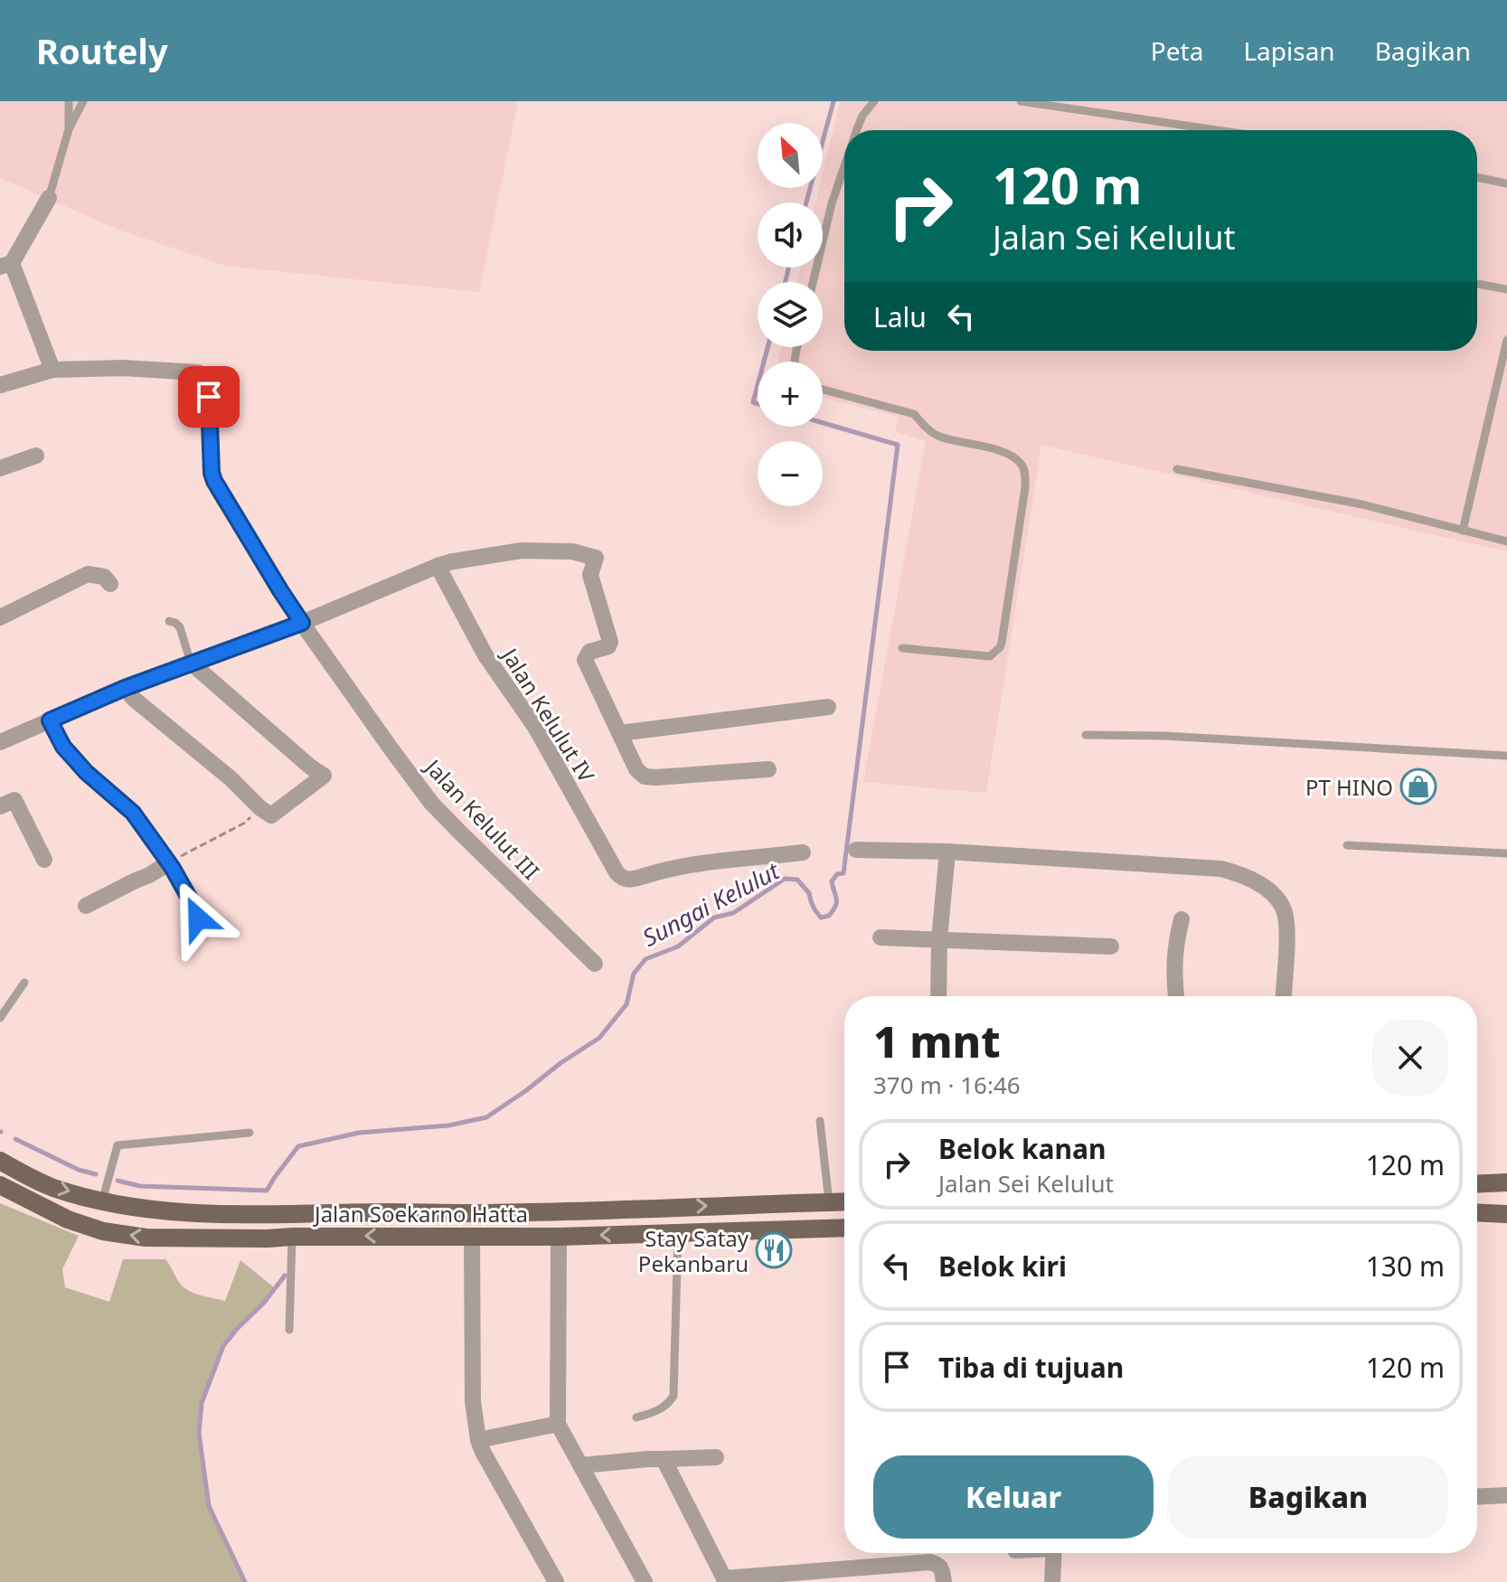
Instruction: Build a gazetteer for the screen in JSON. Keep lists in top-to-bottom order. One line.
{"streets":{"main road":["Jalan Soekarno Hatta"],"street":["Jalan Kelulut IV","Jalan Kelulut III"]},"water":["Sungai Kelulut"],"places":{"shop":["PT HINO"],"restaurant":["Stay Satay Pekanbaru"]},"north":"top left","page":{"header":"Routely","nav":["Peta","Lapisan","Bagikan"],"map_buttons":["+","−"],"turn":["120 m","Jalan Sei Kelulut"],"then":"Lalu","heading":["1 mnt","370 m · 16:46"],"list":[{"name":"Belok kanan","note":"Jalan Sei Kelulut","value":"120 m"},{"name":"Belok kiri","value":"130 m"},{"name":"Tiba di tujuan","value":"120 m"}],"buttons":["Keluar","Bagikan"]}}
